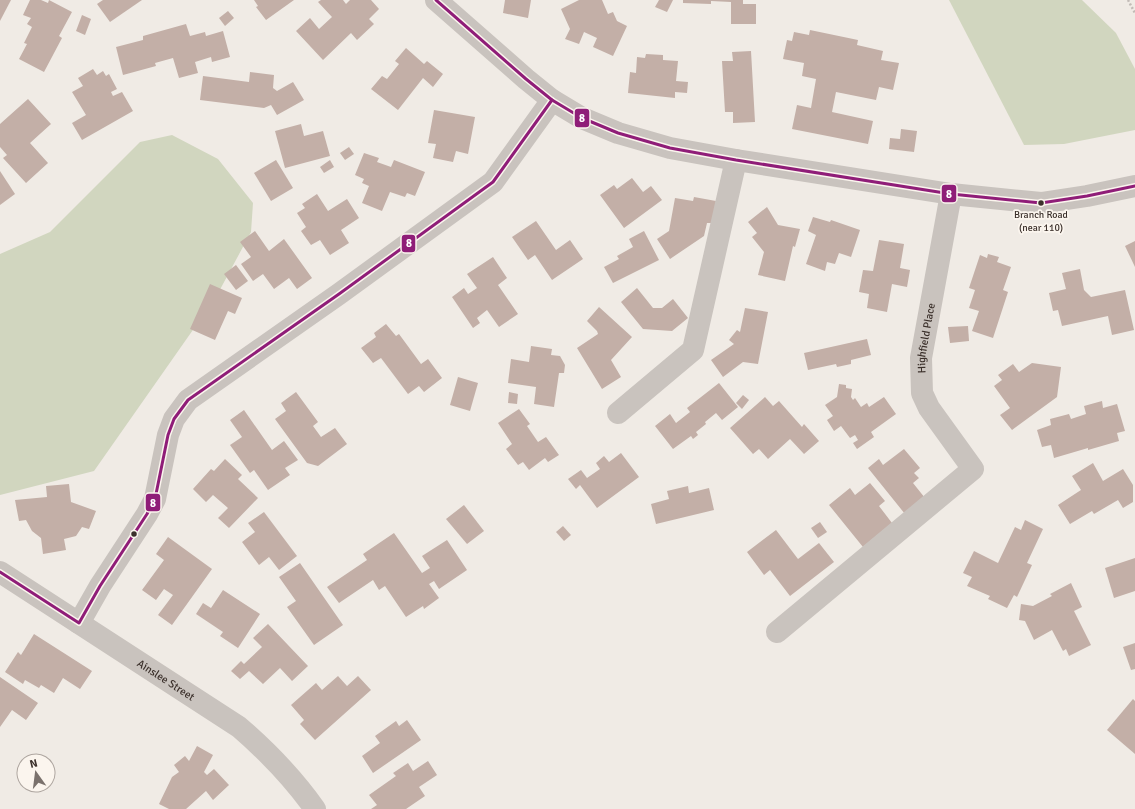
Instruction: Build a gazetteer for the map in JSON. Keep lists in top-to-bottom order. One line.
{"streets":{"street":["Highfield Place","Ainslee Street"]},"places":["Branch Road (near 110)"],"lines":["transit line 8"],"north":"top"}
